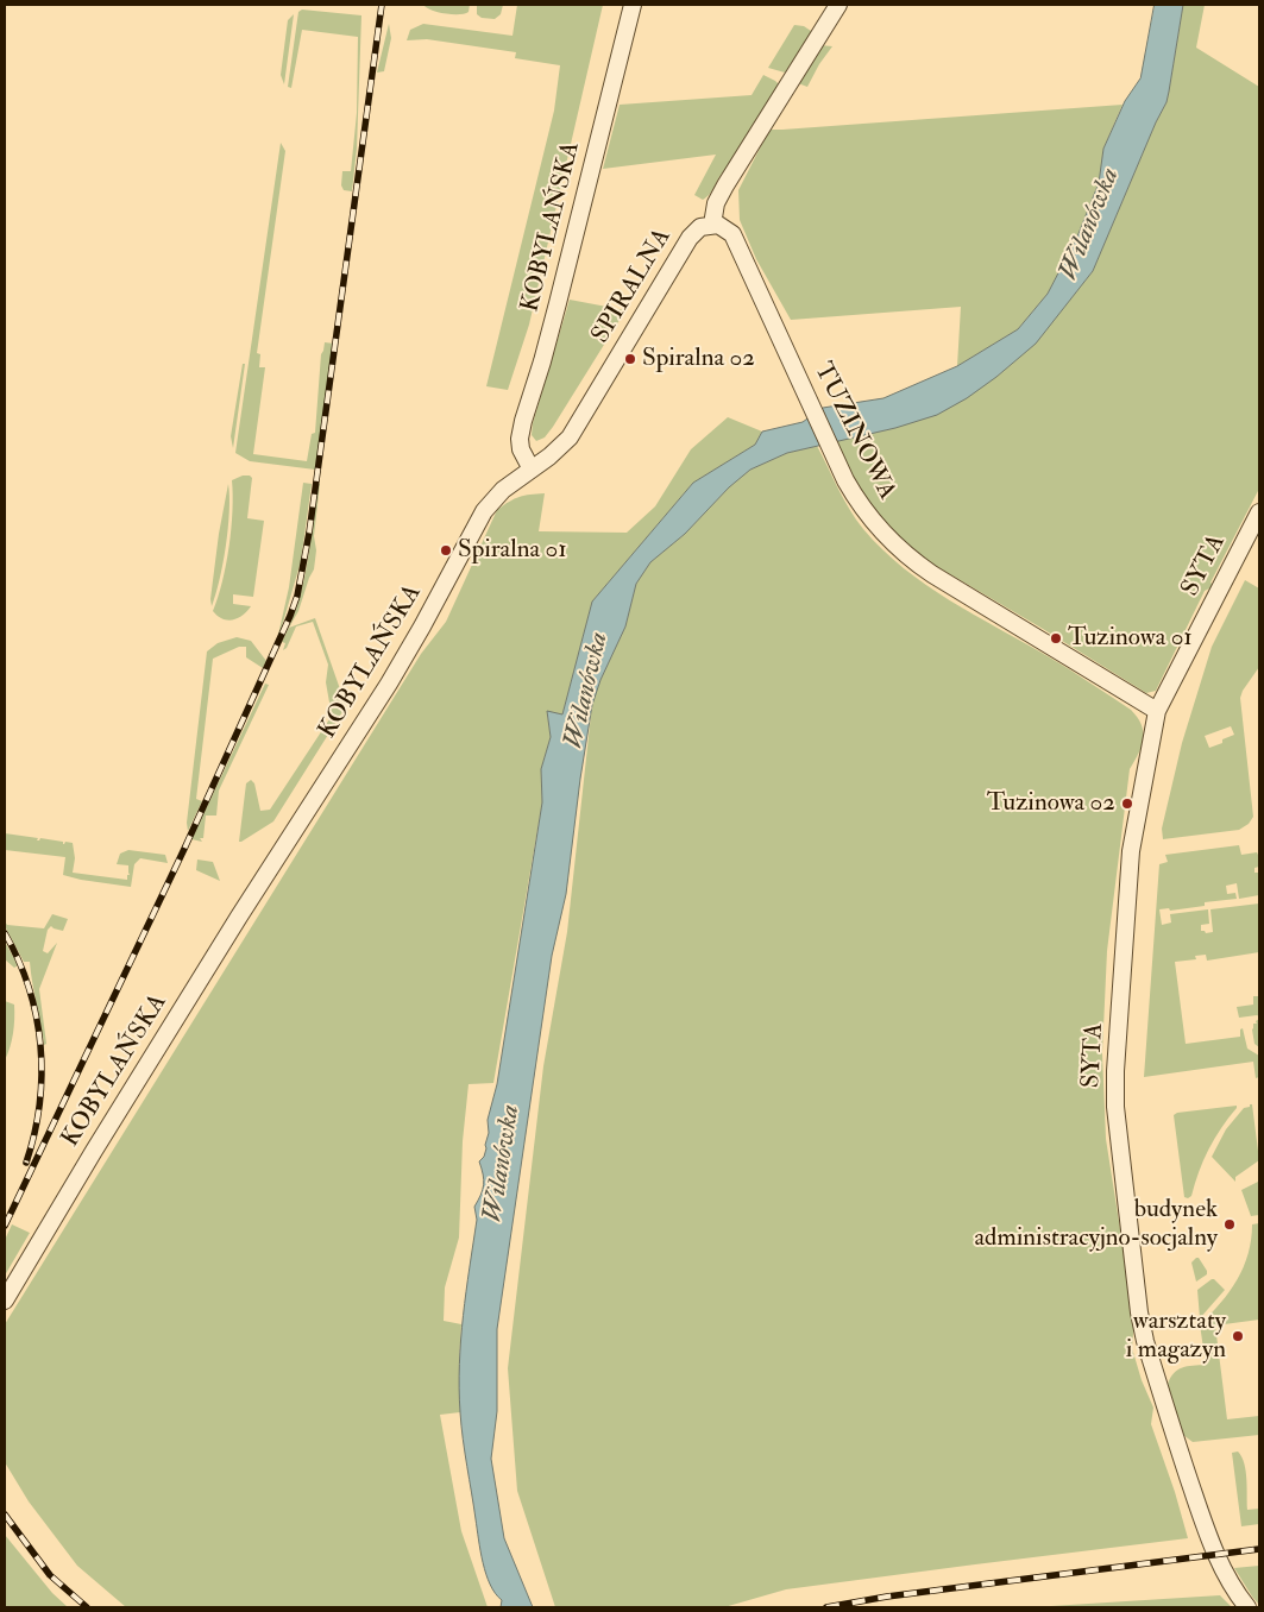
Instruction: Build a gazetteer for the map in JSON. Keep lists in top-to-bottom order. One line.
{"streets":{"street":["KOBYLAŃSKA","SPIRALNA","TUZINOWA","SYTA"]},"crossings":[["KOBYLAŃSKA","SPIRALNA"],["SPIRALNA","TUZINOWA"],["TUZINOWA","SYTA"]],"water":["Wilanówka"],"places":["Spiralna 02","Spiralna 01","Tuzinowa 01","Tuzinowa 02","budynek administracyjno-socjalny","warsztaty i magazyn"]}
